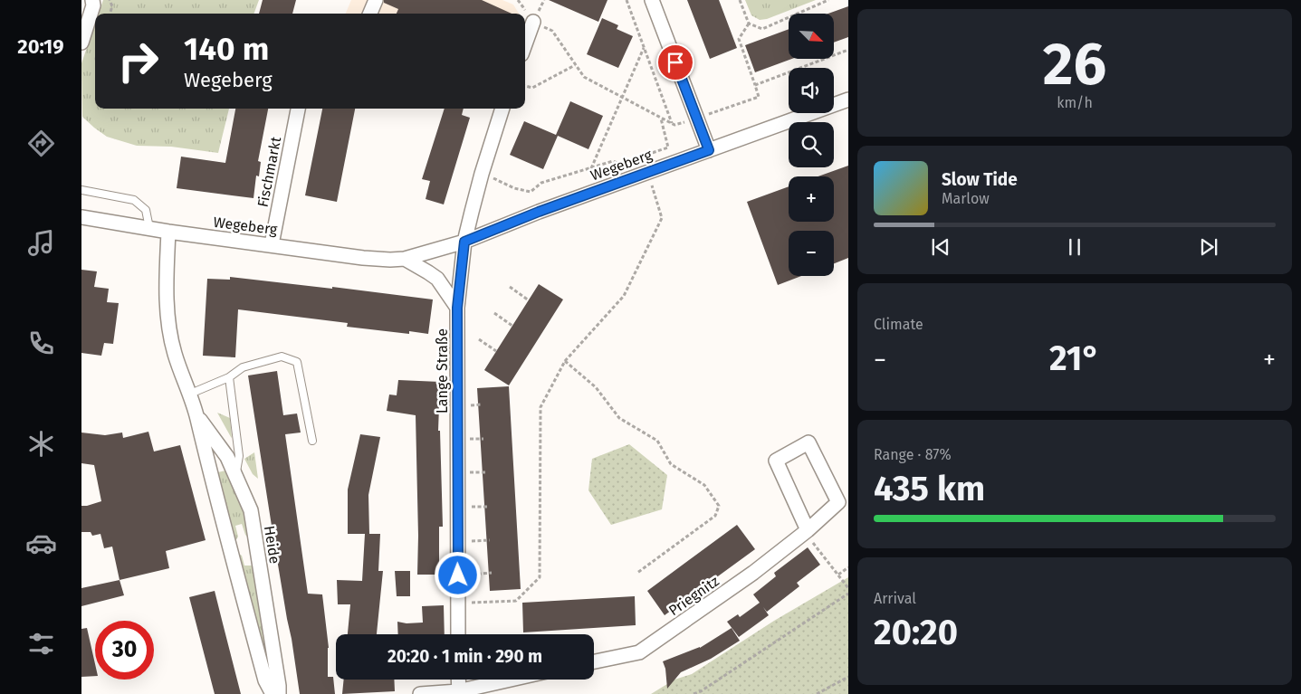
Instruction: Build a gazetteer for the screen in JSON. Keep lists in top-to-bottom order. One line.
{"streets":{"street":["Wegeberg","Fischmarkt","Lange Straße","Heide","Priegnitz"]},"crossings":[["Wegeberg","Fischmarkt"],["Wegeberg","Lange Straße"],["Wegeberg","Heide"]],"north":"bottom right","page":{"tabs":"20:19","tile":[["26","km/h"],"Climate",["Range · 87%","435 km"],["Arrival","20:20"]],"map_buttons":["+","−"],"turn":["140 m","Wegeberg"],"song":["Slow Tide","Marlow"],"heat":["−","21°","+"],"limit":"30","trip":"20:20 · 1 min · 290 m"}}
